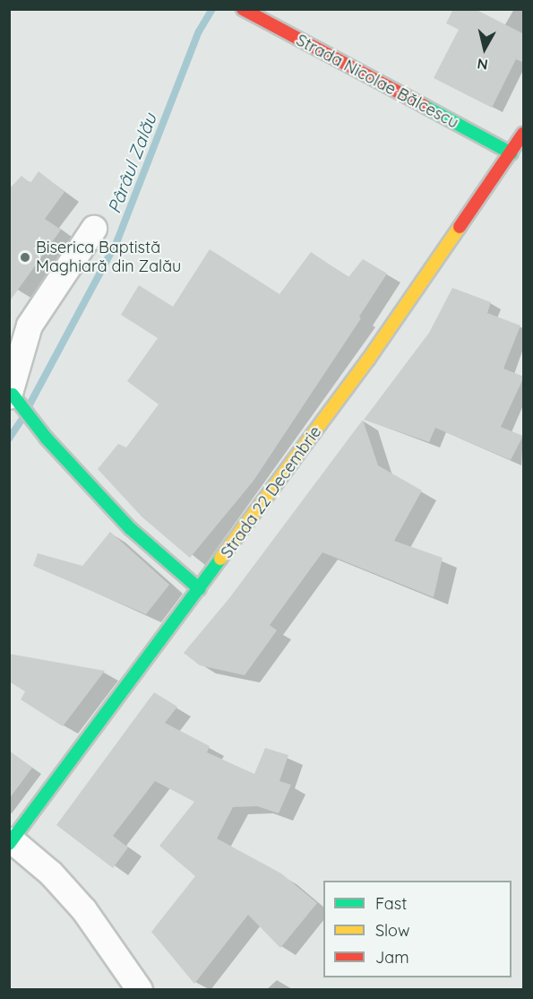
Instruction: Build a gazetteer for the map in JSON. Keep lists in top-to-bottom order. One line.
{"streets":{"main road":["Strada Nicolae Bălcescu","Strada 22 Decembrie"]},"crossings":[["Strada Nicolae Bălcescu","Strada 22 Decembrie"]],"water":["Pârâul Zalău"],"places":["Biserica Baptistă Maghiară din Zalău"],"legend":["Fast","Slow","Jam"],"north":"bottom"}
